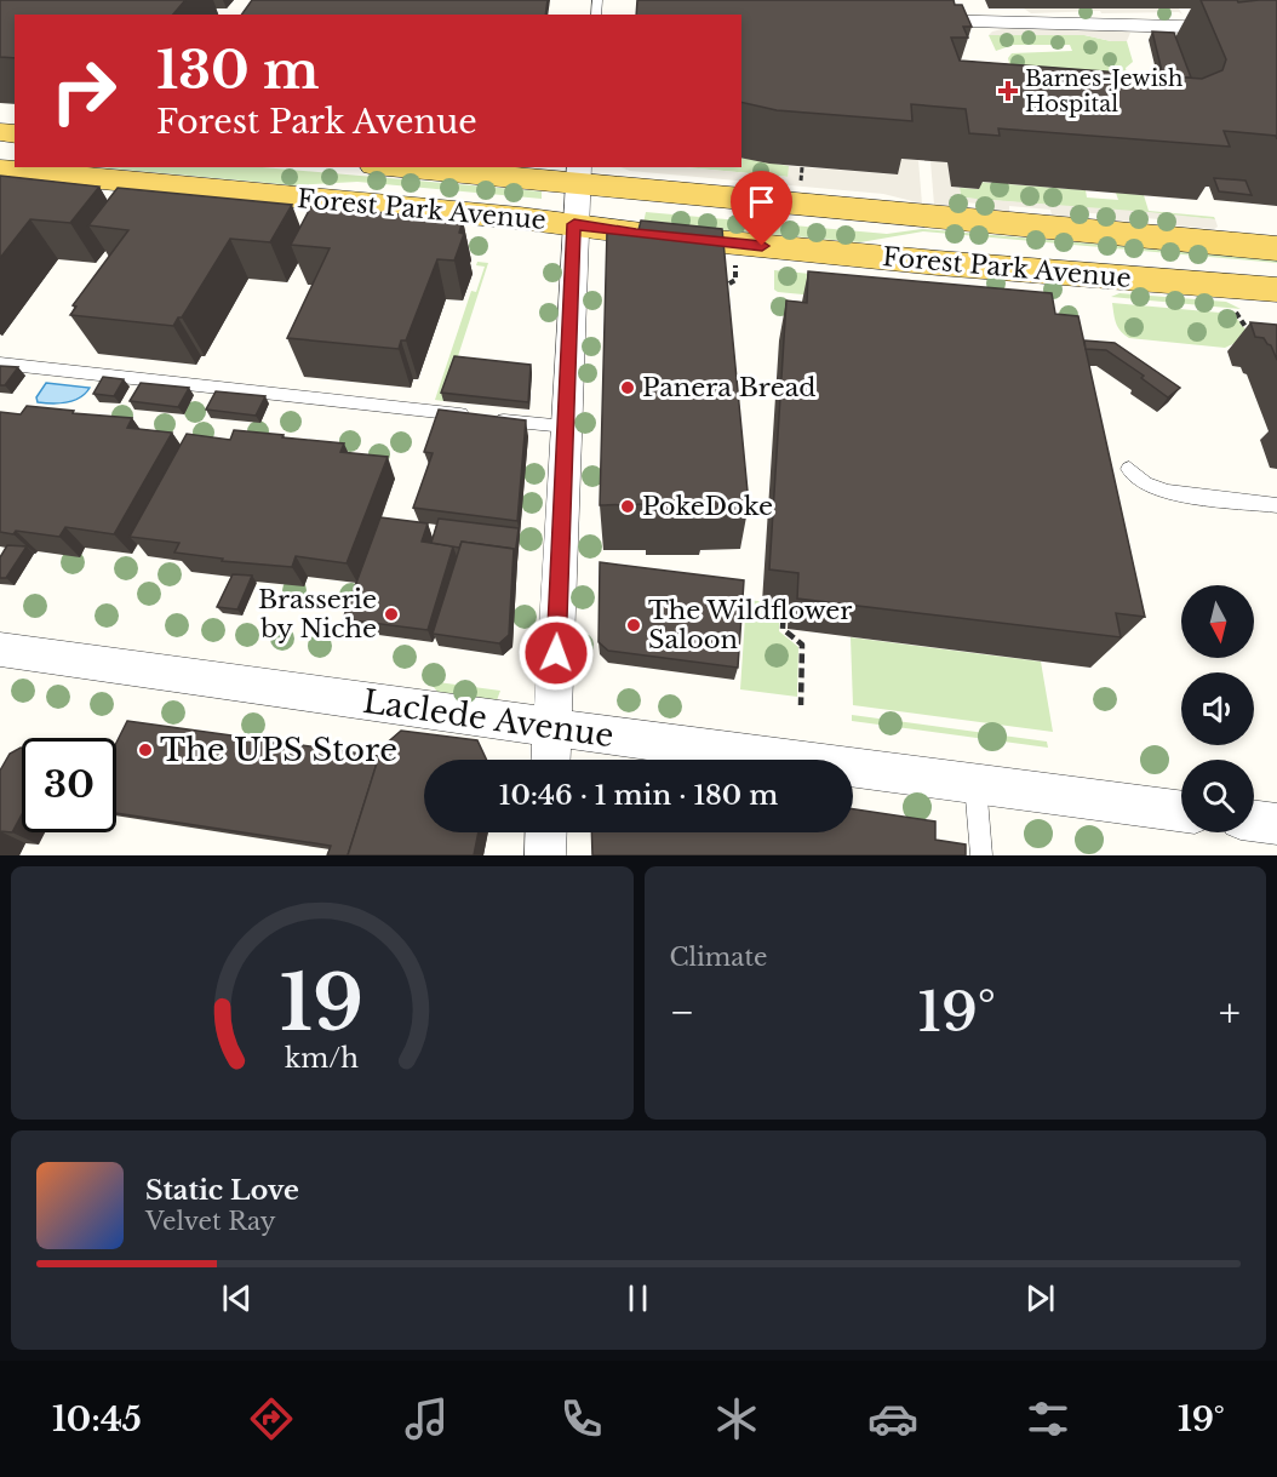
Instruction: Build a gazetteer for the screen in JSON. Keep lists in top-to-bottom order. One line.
{"streets":{"main road":["Forest Park Avenue"],"street":["Laclede Avenue"]},"places":{"health":["Barnes-Jewish Hospital"],"other":["Panera Bread","PokeDoke","Brasserie by Niche","The Wildflower Saloon","The UPS Store"]},"north":"bottom","page":{"turn":["130 m","Forest Park Avenue"],"limit":"30","trip":"10:46 · 1 min · 180 m","tile":"Climate","heat":["−","19°","+"],"song":["Static Love","Velvet Ray"],"tabs":["10:45","19°"],"gauge":["19","km/h"]}}
